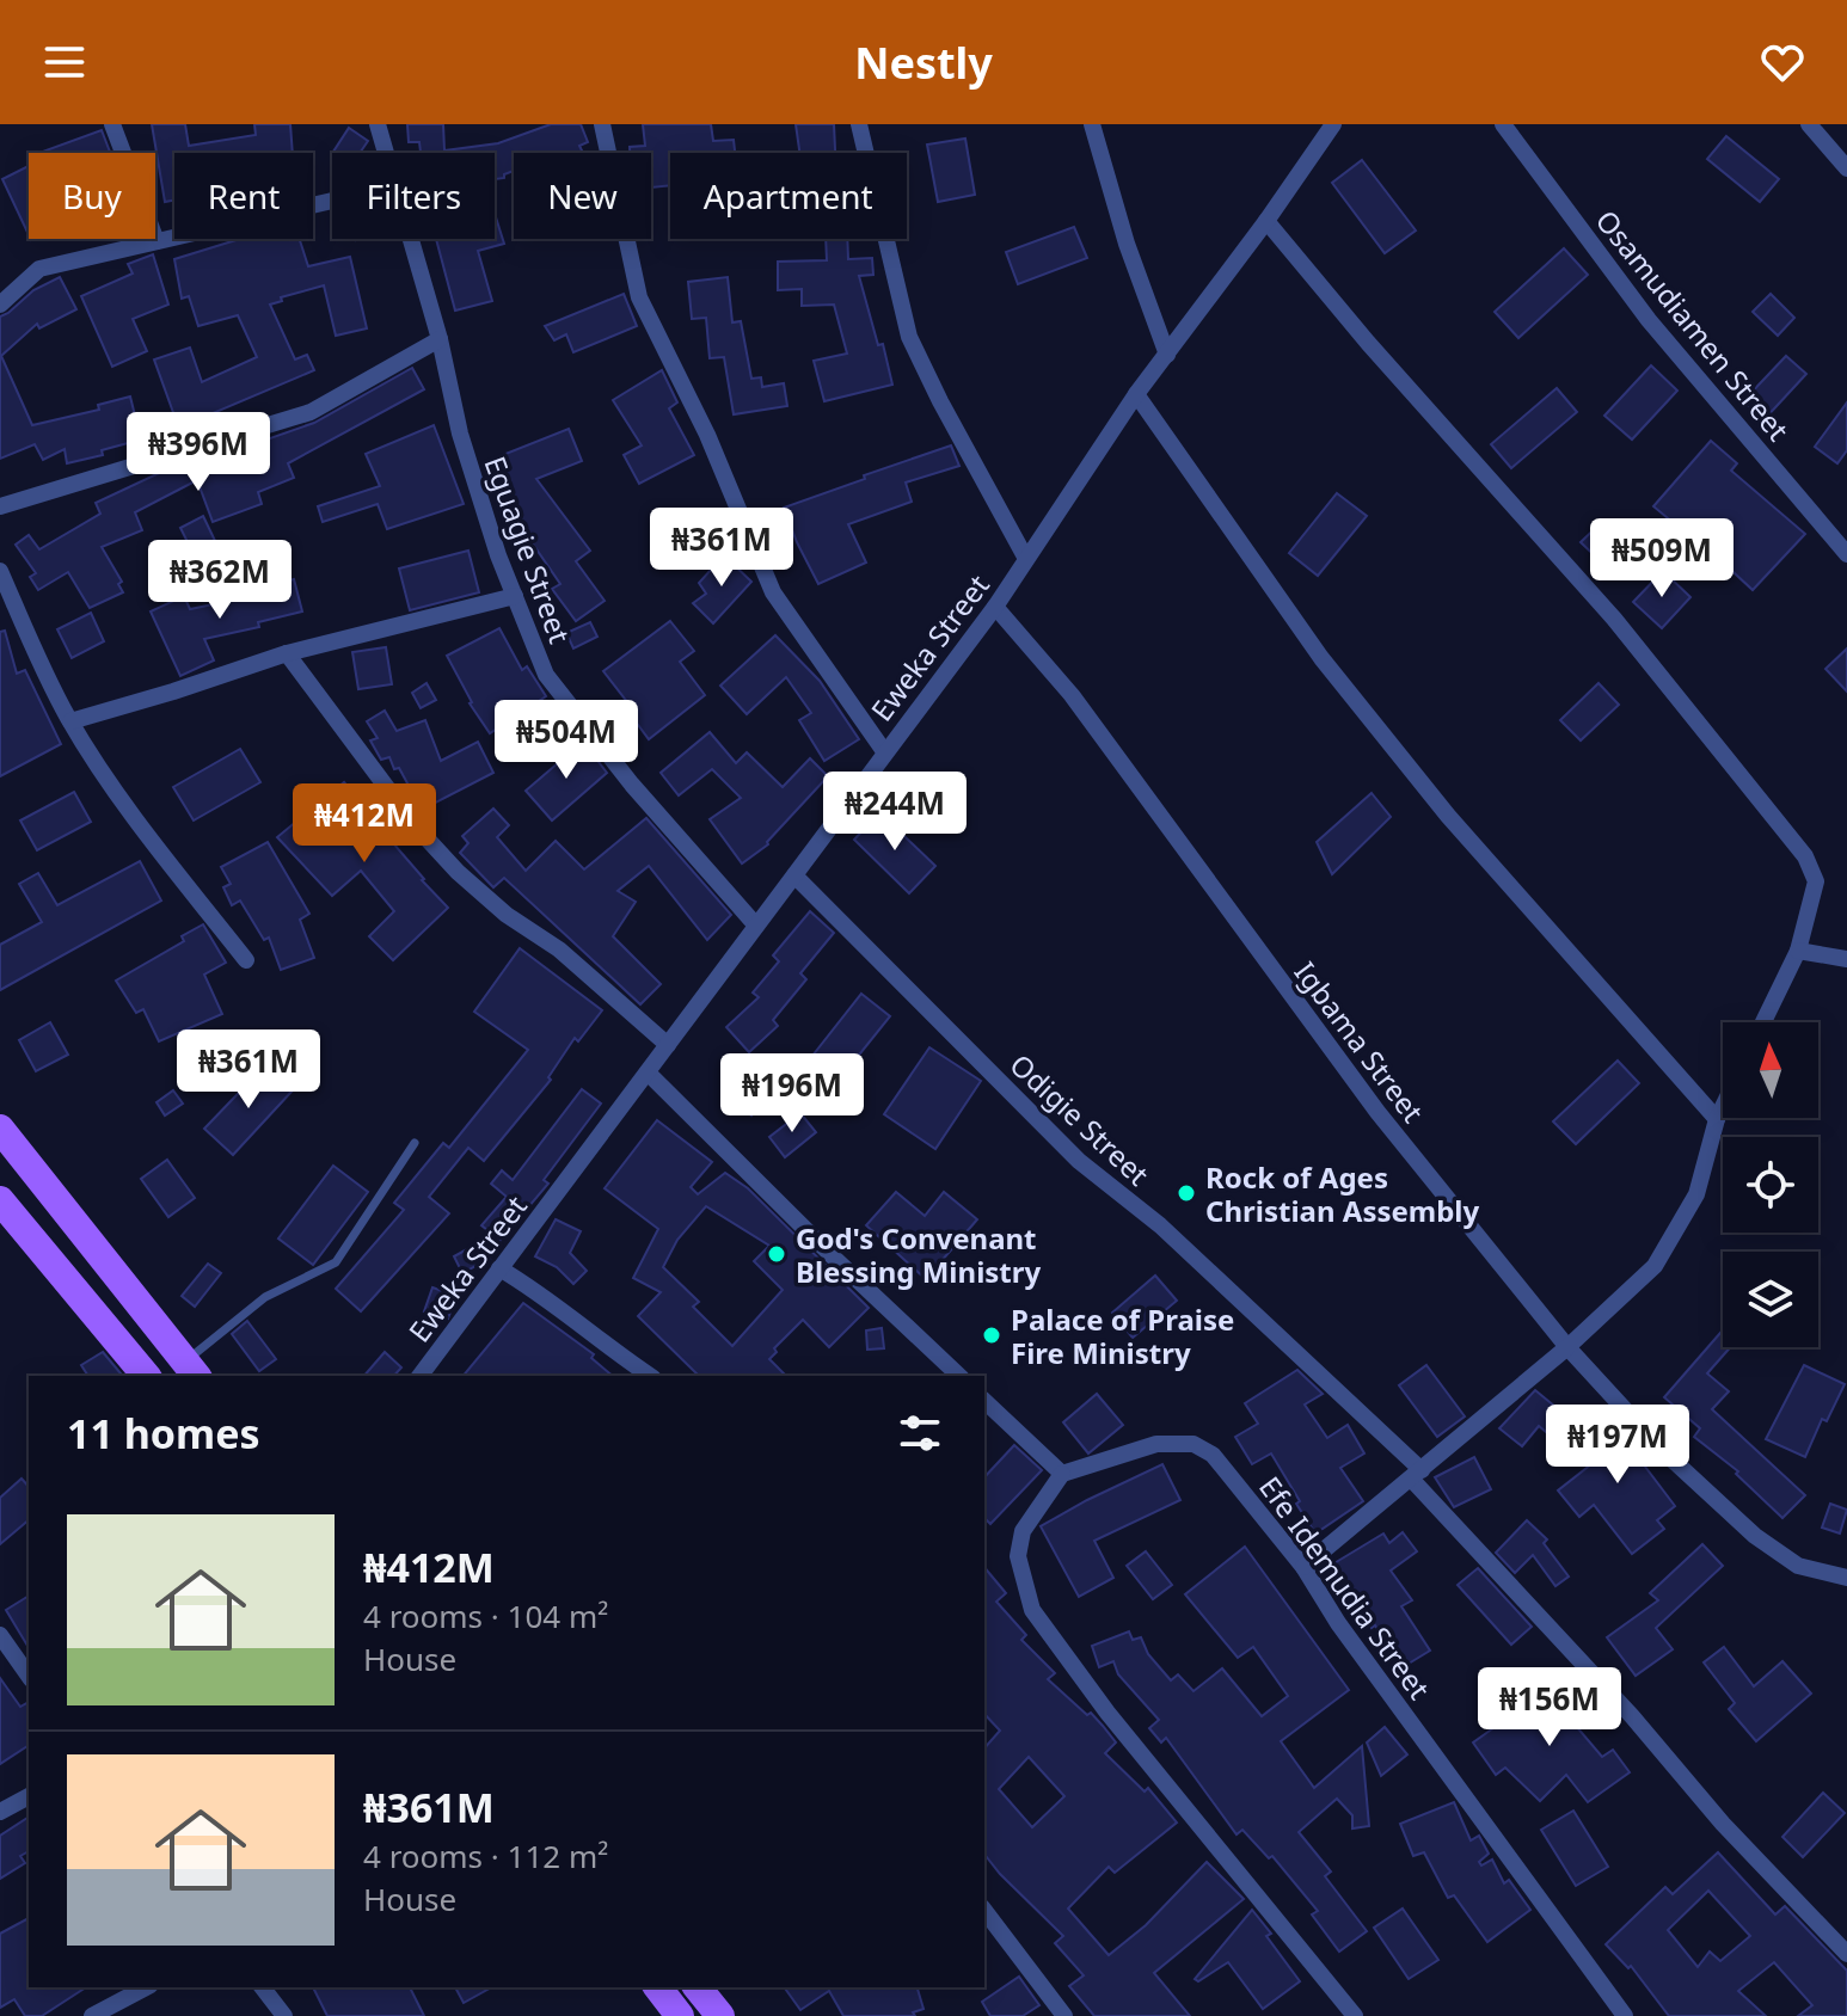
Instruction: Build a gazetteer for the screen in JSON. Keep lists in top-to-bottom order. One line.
{"streets":{"street":["Osamudiamen Street","Eguagie Street","Eweka Street","Igbama Street","Odigie Street","Efe Idemudia Street"]},"crossings":[["Eguagie Street","Eweka Street"],["Eweka Street","Igbama Street"],["Eweka Street","Odigie Street"]],"places":["Rock of Ages Christian Assembly","God's Convenant Blessing Ministry","Palace of Praise Fire Ministry"],"north":"top","page":{"header":"Nestly","chip":["Buy","Rent","Filters","New","Apartment"],"price":["₦396M","₦361M","₦509M","₦362M","₦504M","₦244M","₦412M","₦361M","₦196M","₦197M","₦156M"],"heading":"11 homes","list":[{"name":"₦412M","note":"4 rooms · 104 m² · House"},{"name":"₦361M","note":"4 rooms · 112 m² · House"}]}}
